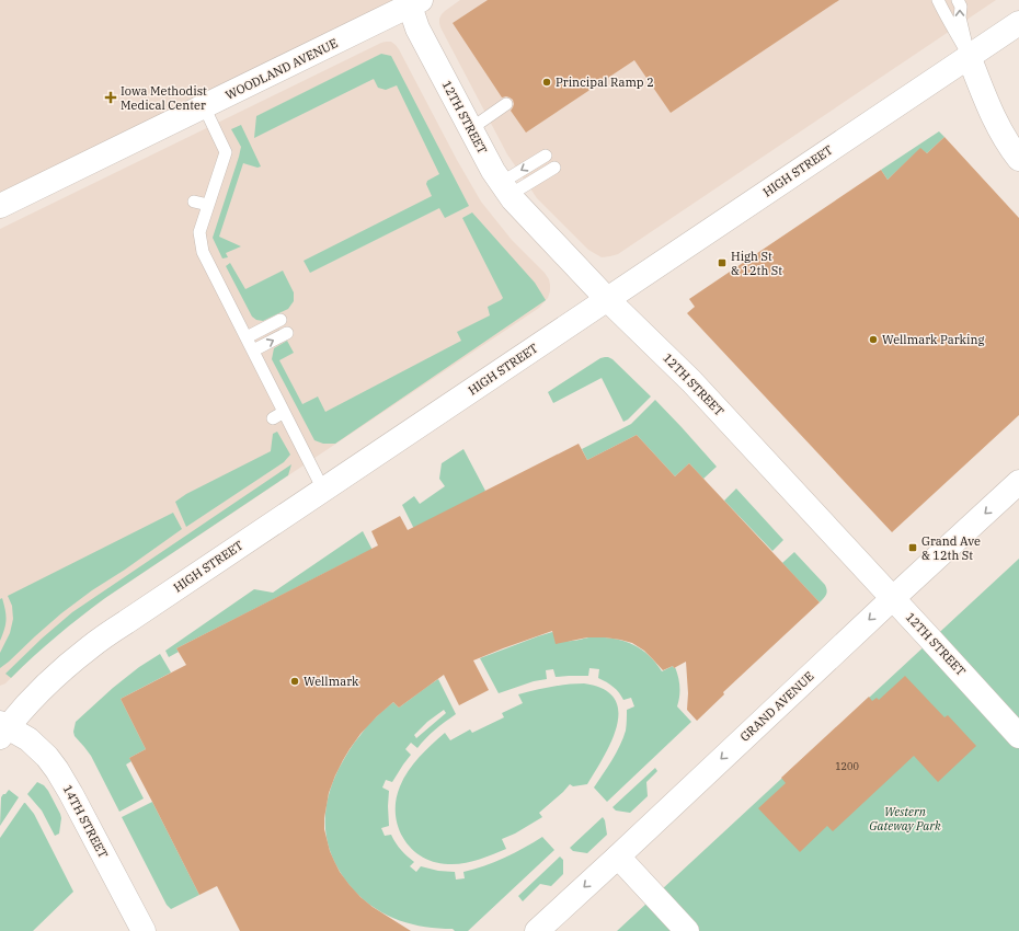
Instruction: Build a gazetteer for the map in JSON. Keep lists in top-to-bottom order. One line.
{"streets":{"main road":["WOODLAND AVENUE","12TH STREET","HIGH STREET","GRAND AVENUE","14TH STREET"]},"crossings":[["WOODLAND AVENUE","12TH STREET"],["12TH STREET","HIGH STREET"],["12TH STREET","GRAND AVENUE"],["HIGH STREET","14TH STREET"]],"one_way":["GRAND AVENUE"],"parks":["Western Gateway Park"],"places":{"other":["Principal Ramp 2","Wellmark Parking","Wellmark"],"health":["Iowa Methodist Medical Center"],"transit":["High St & 12th St","Grand Ave & 12th St"]},"house_numbers":["1200"]}
